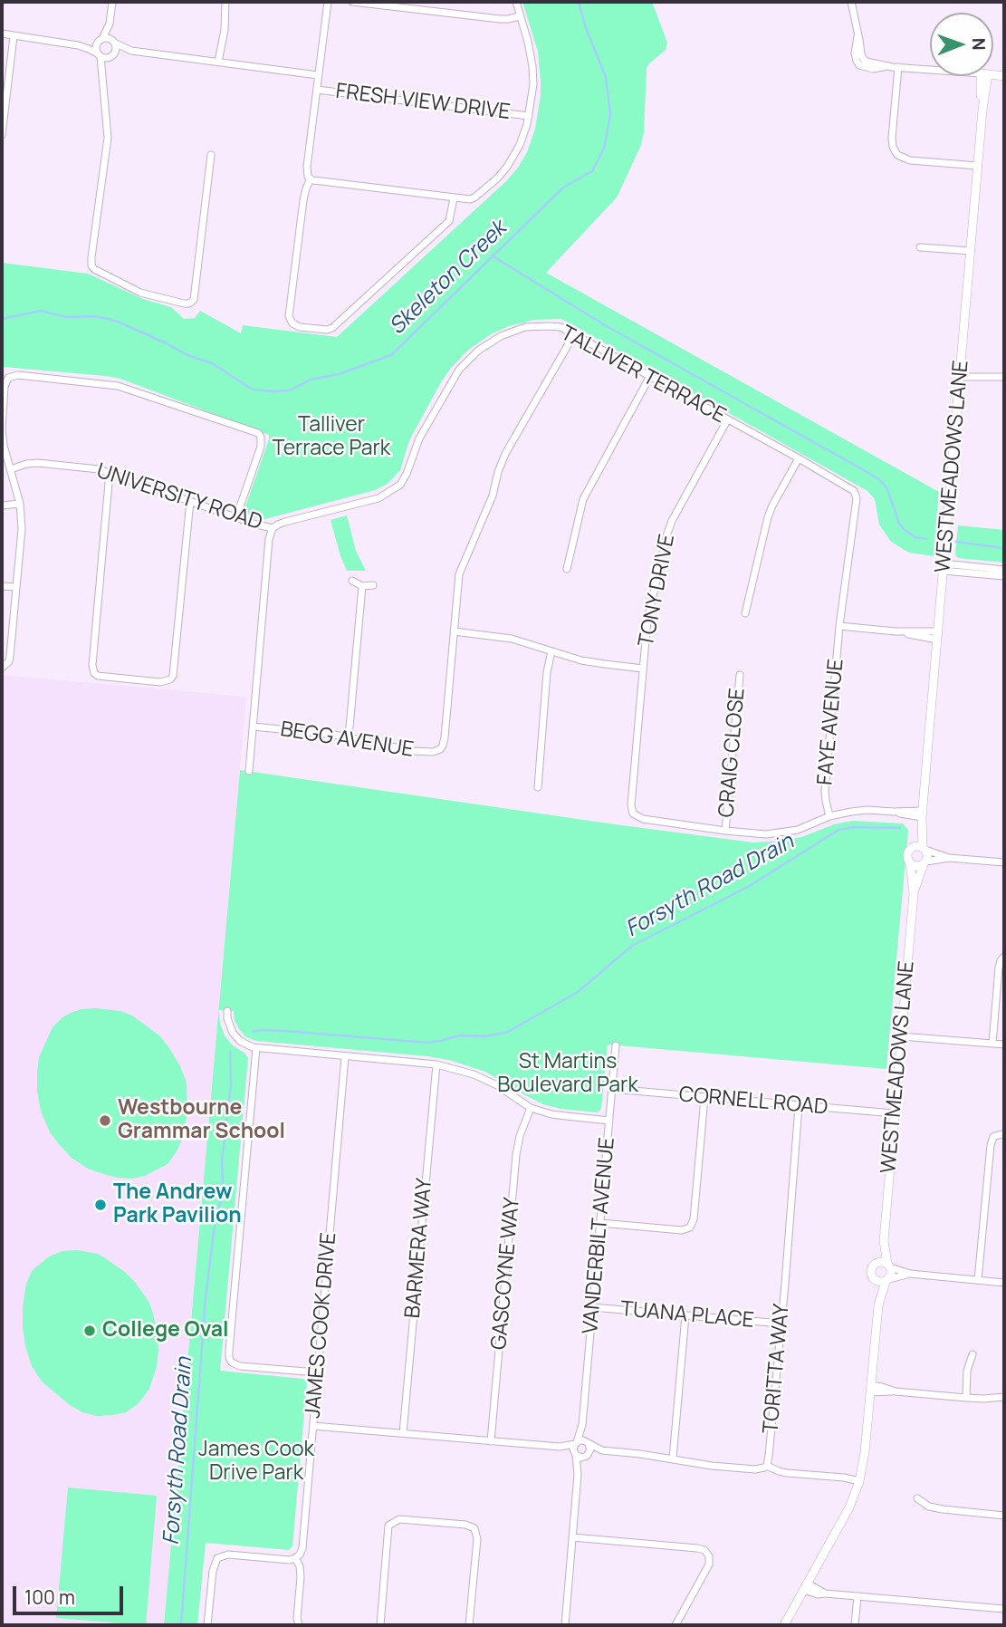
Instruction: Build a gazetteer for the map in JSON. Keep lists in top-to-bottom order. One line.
{"streets":{"street":["FRESH VIEW DRIVE","TALLIVER TERRACE","WESTMEADOWS LANE","UNIVERSITY ROAD","TONY DRIVE","FAYE AVENUE","BEGG AVENUE","CRAIG CLOSE","CORNELL ROAD","VANDERBILT AVENUE","BARMERA WAY","GASCOYNE WAY","TUANA PLACE","JAMES COOK DRIVE","TORITTA WAY"]},"crossings":[["TALLIVER TERRACE","UNIVERSITY ROAD"],["TALLIVER TERRACE","TONY DRIVE"],["TALLIVER TERRACE","FAYE AVENUE"],["WESTMEADOWS LANE","CORNELL ROAD"],["TONY DRIVE","CRAIG CLOSE"],["CORNELL ROAD","VANDERBILT AVENUE"],["CORNELL ROAD","TORITTA WAY"],["VANDERBILT AVENUE","TUANA PLACE"],["TUANA PLACE","TORITTA WAY"]],"water":["Skeleton Creek","Forsyth Road Drain"],"parks":["Talliver Terrace Park","St Martins Boulevard Park","James Cook Drive Park"],"places":["Westbourne Grammar School","The Andrew Park Pavilion","College Oval"],"scale_bar":"100 m","north":"right"}
